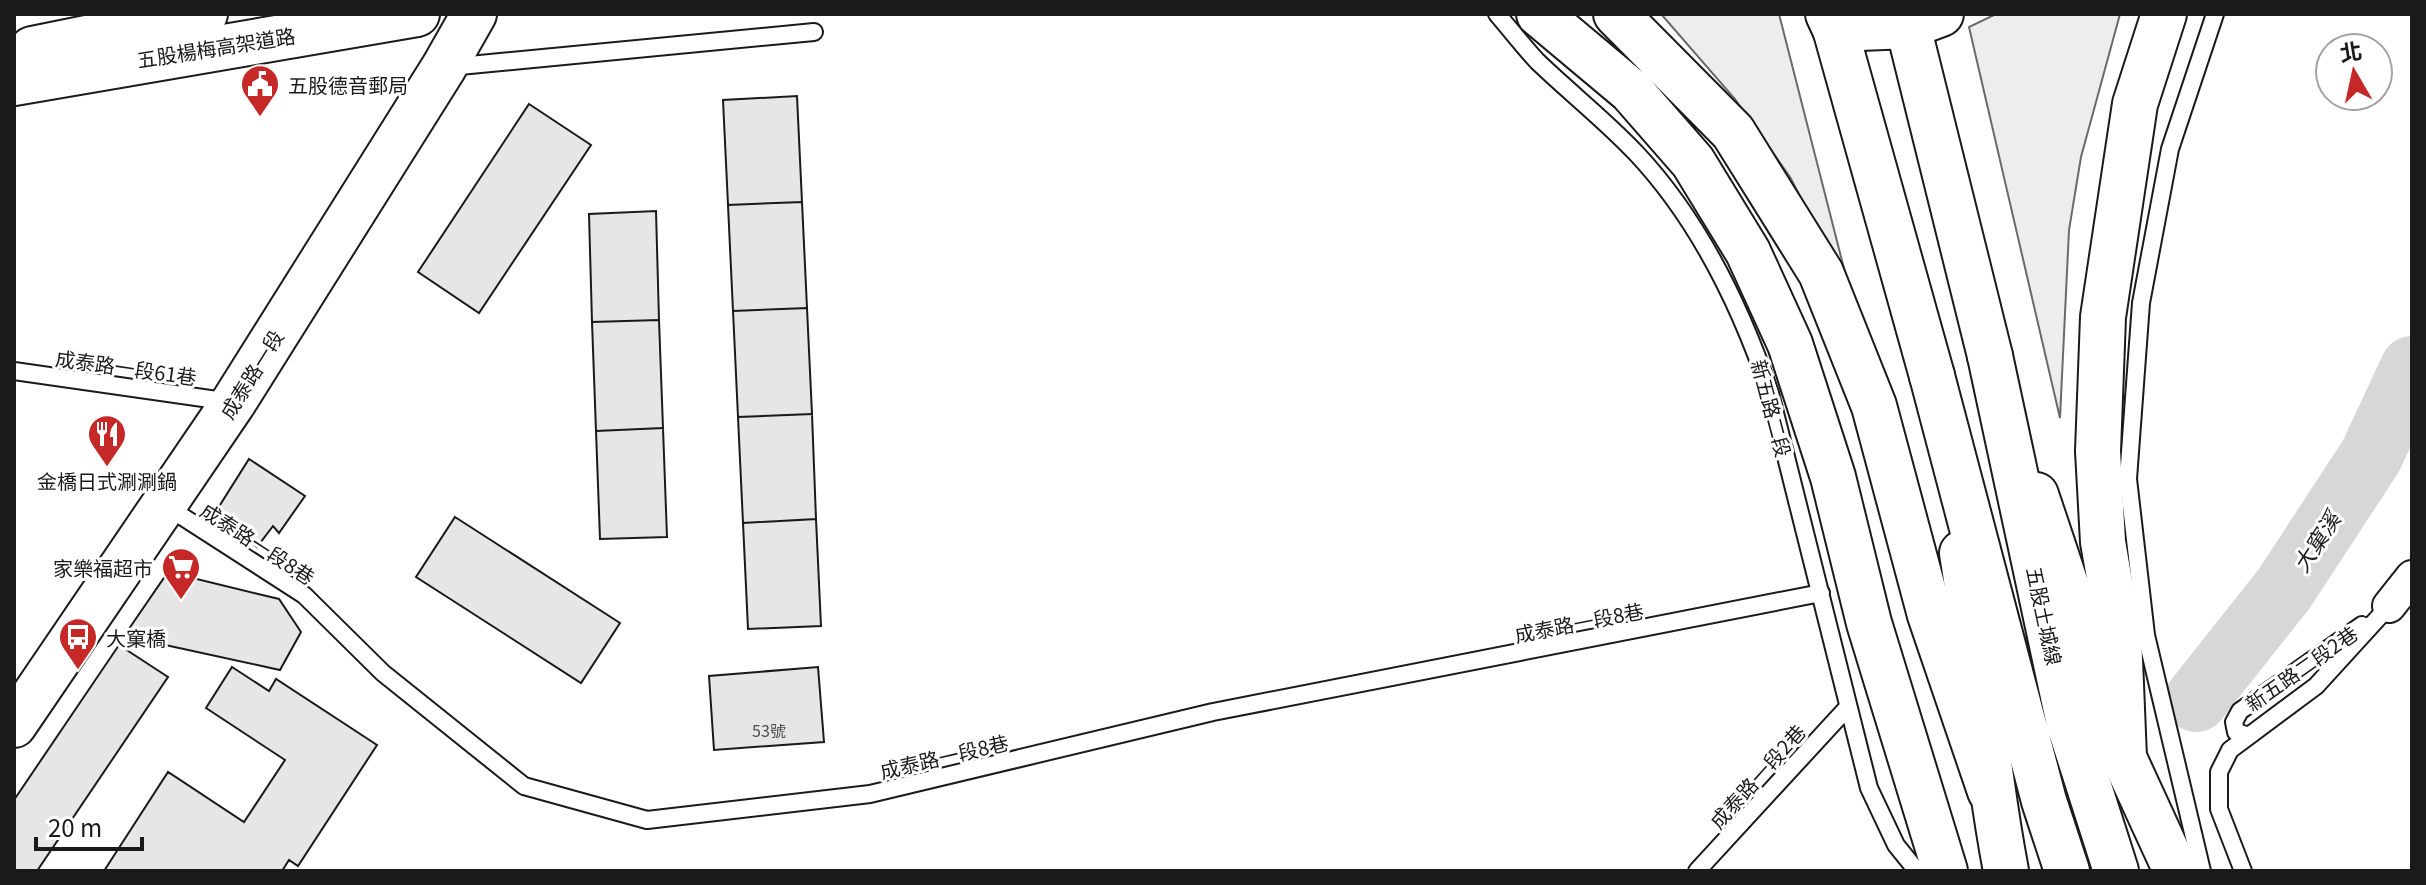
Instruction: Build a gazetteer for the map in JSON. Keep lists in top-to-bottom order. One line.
{"streets":{"main road":["五股楊梅高架道路","成泰路一段","五股土城線"],"street":["新五路二段2巷"],"lane":["成泰路一段61巷","新五路二段","成泰路一段8巷","成泰路一段2巷"]},"crossings":[["成泰路一段61巷","成泰路一段"],["成泰路一段","成泰路一段8巷"],["新五路二段","成泰路一段8巷"],["新五路二段","成泰路一段2巷"]],"water":["大窠溪"],"places":{"public building":["五股德音郵局"],"restaurant":["金橋日式涮涮鍋"],"supermarket":["家樂福超市"],"bus stop":["大窠橋"]},"house_numbers":["53號"],"scale_bar":"20 m","north":"top"}
